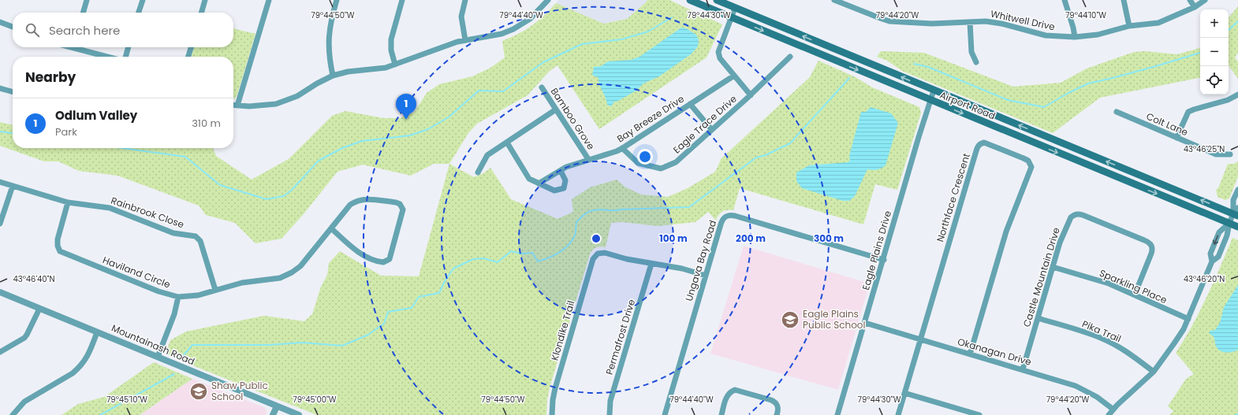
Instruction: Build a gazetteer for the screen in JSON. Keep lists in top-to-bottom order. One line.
{"streets":{"main road":["Airport Road"],"street":["Whitwell Drive","Bamboo Grove","Bay Breeze Drive","Eagle Trace Drive","Colt Lane","Northface Crescent","Rainbrook Close","Eagle Plains Drive","Ungava Bay Road","Haviland Circle","Castle Mountain Drive","Sparkling Place","Klondike Trail","Pika Trail","Permafrost Drive","Mountainash Road","Okanagan Drive"]},"crossings":[["Airport Road","Eagle Plains Drive"],["Bamboo Grove","Bay Breeze Drive"],["Bay Breeze Drive","Eagle Trace Drive"],["Northface Crescent","Okanagan Drive"],["Rainbrook Close","Haviland Circle"],["Eagle Plains Drive","Ungava Bay Road"],["Eagle Plains Drive","Okanagan Drive"],["Castle Mountain Drive","Sparkling Place"],["Castle Mountain Drive","Pika Trail"],["Castle Mountain Drive","Okanagan Drive"],["Klondike Trail","Permafrost Drive"]],"places":{"school or university":["Eagle Plains Public School","Shaw Public School"]},"page":{"map_buttons":["+","−"],"search":"Search here","heading":"Nearby","pins":"1","list":[{"mark":"1","name":"Odlum Valley","note":"Park","value":"310 m"}]},"coordinates":["79°44'50\"W","79°44'40\"W","79°44'30\"W","79°44'20\"W","79°44'10\"W","43°46'25\"N","43°46'40\"N","43°46'20\"N","79°45'10\"W","79°45'00\"W"],"rings":["100 m","200 m","300 m"]}
